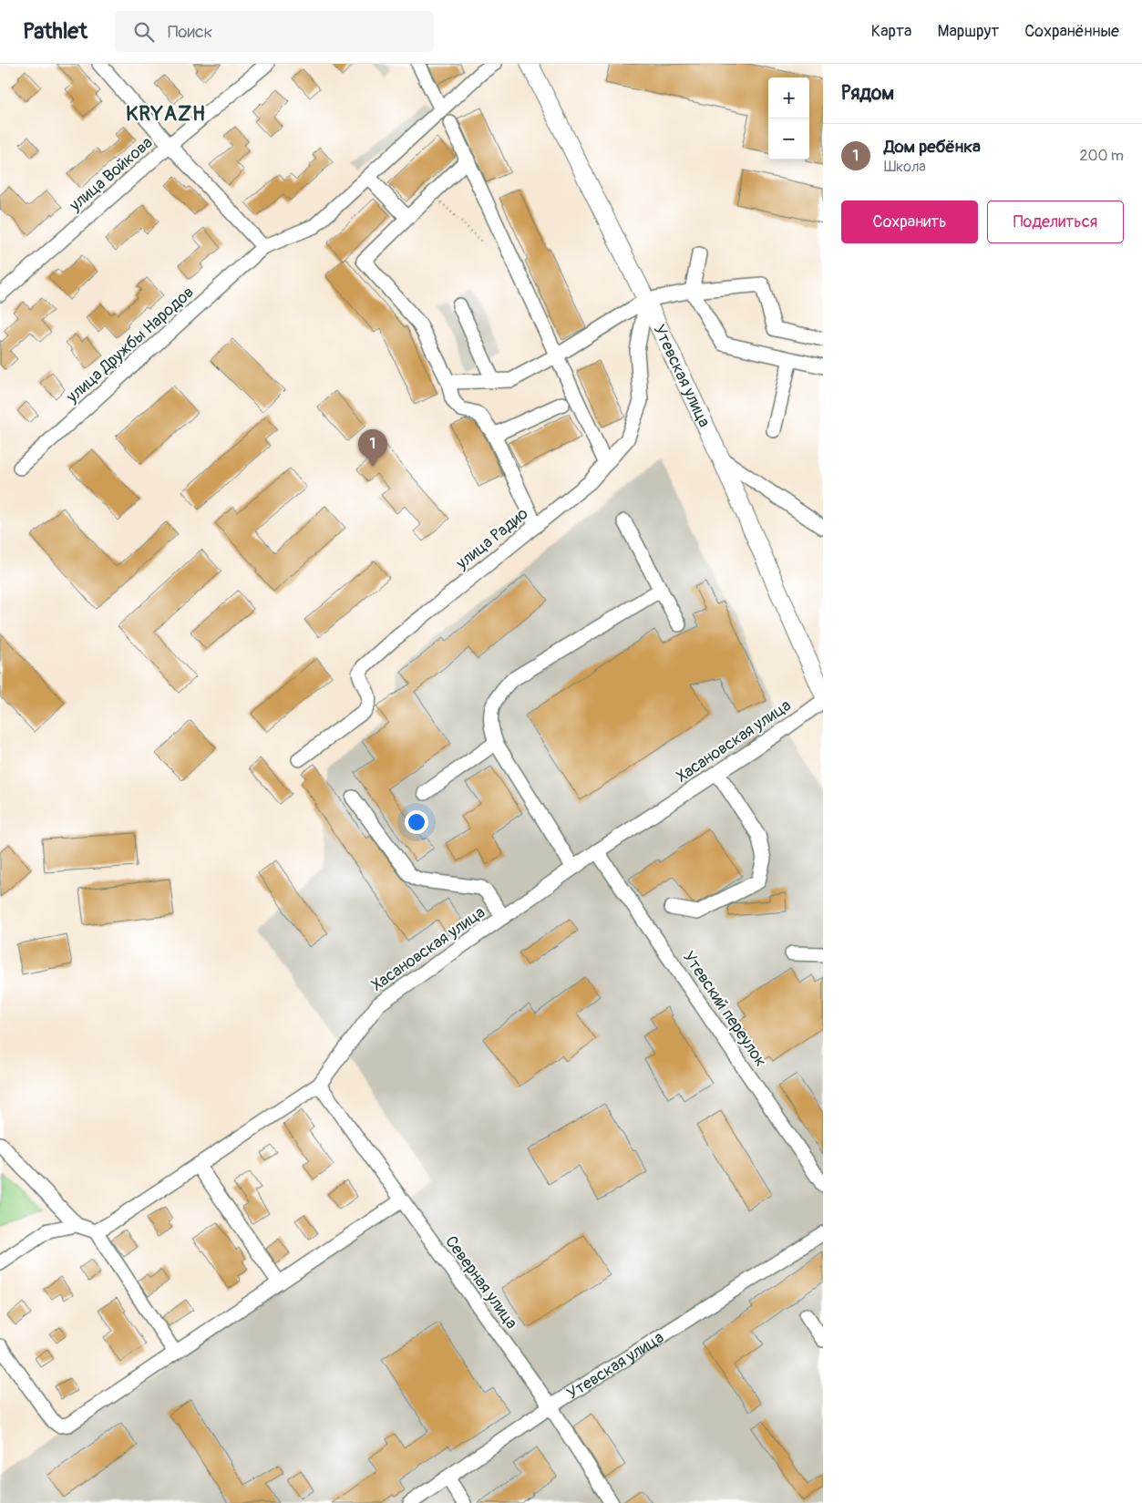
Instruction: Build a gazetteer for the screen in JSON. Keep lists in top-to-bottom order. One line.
{"streets":{"main road":["Утевская улица"],"street":["улица Войкова","улица Дружбы Народов","улица Радио","Хасановская улица","Утевский переулок","Северная улица"]},"crossings":[["Утевская улица","улица Радио"],["Утевская улица","Северная улица"],["Хасановская улица","Утевский переулок"],["Хасановская улица","Северная улица"]],"districts":["KRYAZH"],"page":{"header":"Pathlet","search":"Поиск","nav":["Карта","Маршрут","Сохранённые"],"heading":"Рядом","map_buttons":["+","−"],"list":[{"mark":"1","name":"Дом ребёнка","note":"Школа","value":"200 m"}],"buttons":["Сохранить","Поделиться"],"pins":"1"}}
